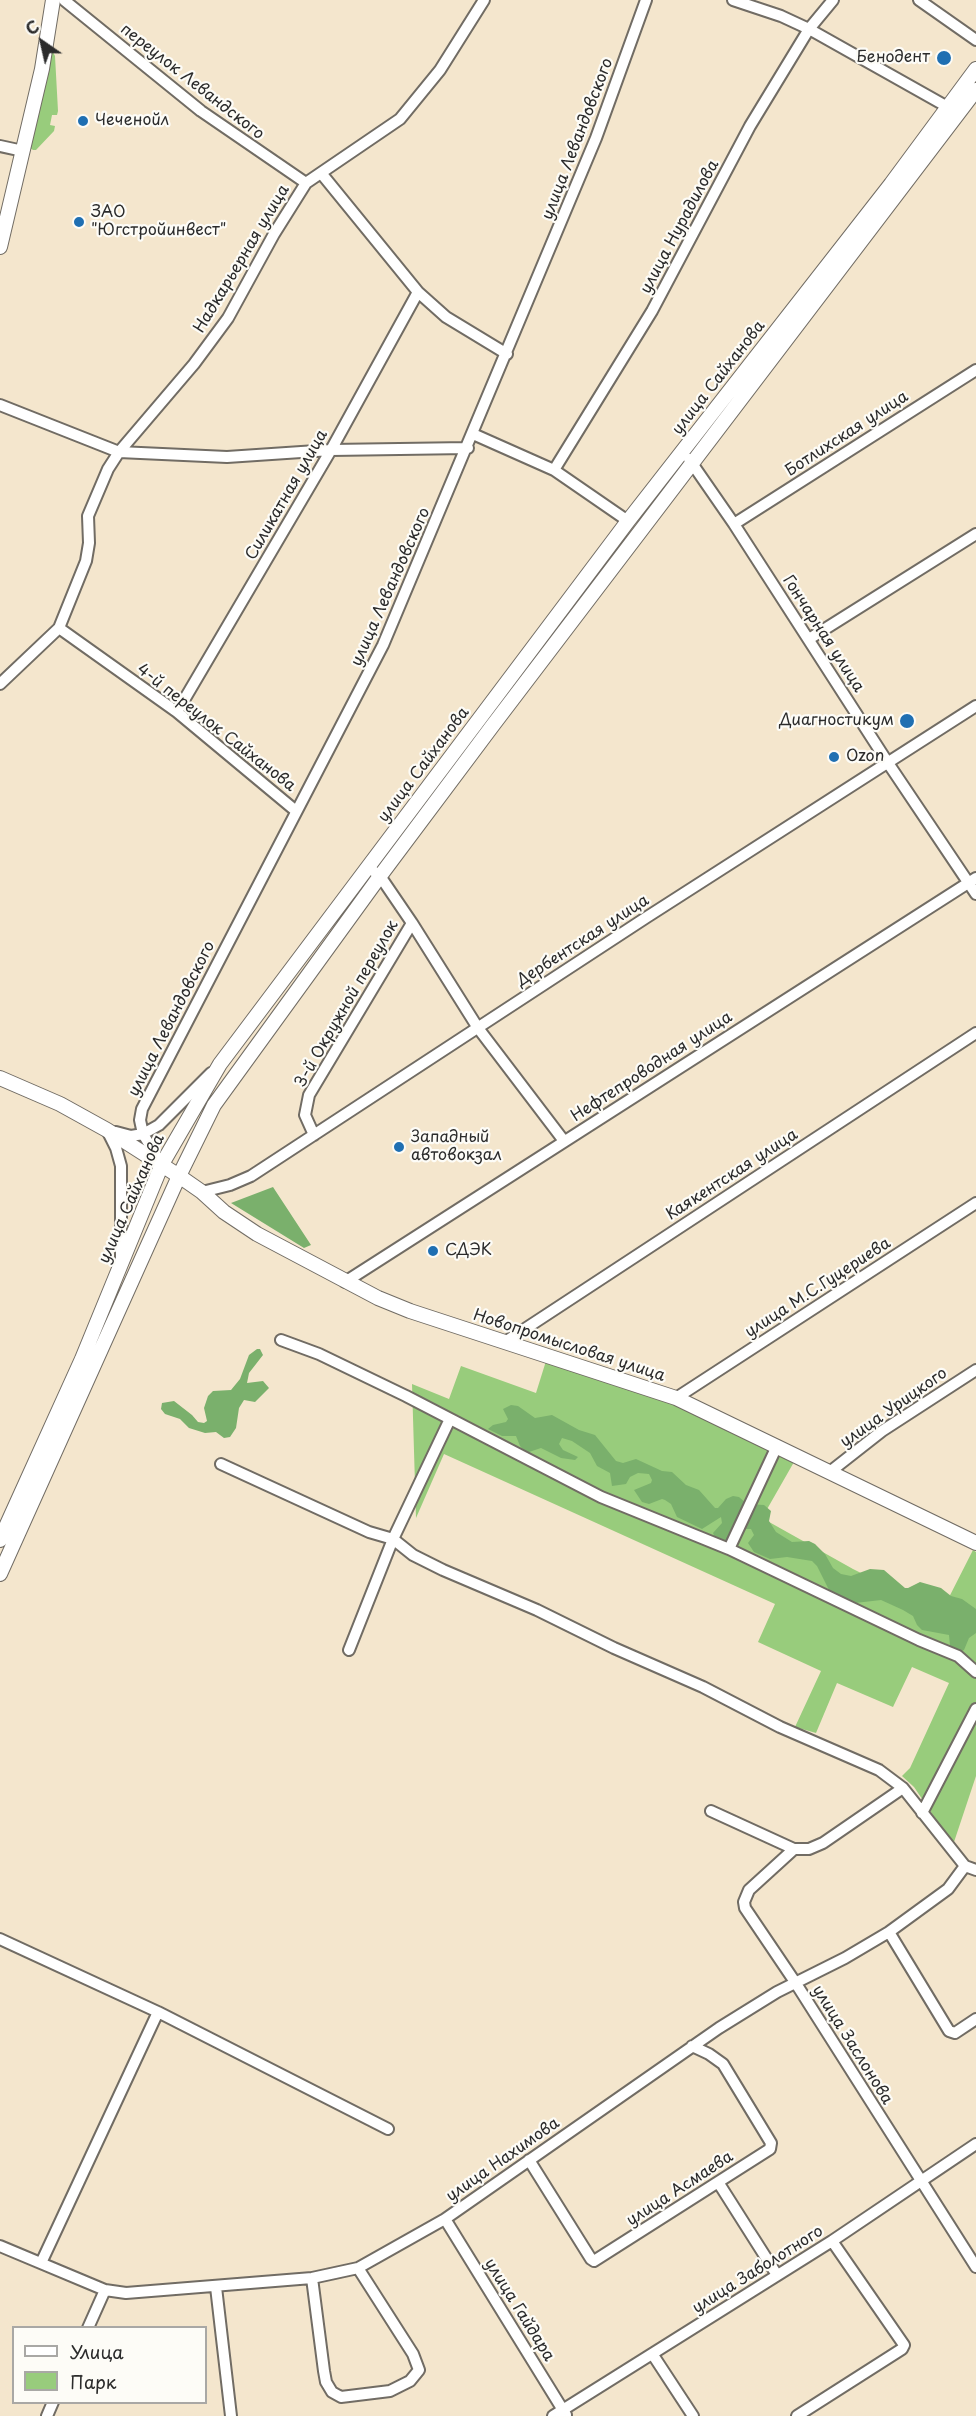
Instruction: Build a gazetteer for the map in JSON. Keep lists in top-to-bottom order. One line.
{"streets":{"main road":["улица Сайханова","Новопромысловая улица"],"street":["переулок Левандского","улица Левандовского","улица Нурадилова","Надкарьерная улица","Ботлихская улица","Силикатная улица","Гончарная улица","4-й переулок Сайханова","Дербентская улица","3-й Окружной переулок","Нефтепроводная улица","Каякентская улица","улица М.С.Гуцериева","улица Урицкого","улица Заслонова","улица Нахимова","улица Асмаева","улица Заболотного","улица Гайдара"]},"crossings":[["переулок Левандского","Надкарьерная улица"],["улица Левандовского","4-й переулок Сайханова"],["Надкарьерная улица","4-й переулок Сайханова"],["улица Сайханова","Гончарная улица"],["улица Сайханова","Новопромысловая улица"],["Ботлихская улица","Гончарная улица"],["Силикатная улица","4-й переулок Сайханова"],["Гончарная улица","Дербентская улица"],["Гончарная улица","Нефтепроводная улица"],["Дербентская улица","3-й Окружной переулок"],["Дербентская улица","Новопромысловая улица"],["Нефтепроводная улица","Новопромысловая улица"],["Каякентская улица","Новопромысловая улица"],["улица М.С.Гуцериева","Новопромысловая улица"],["Новопромысловая улица","улица Урицкого"],["улица Заслонова","улица Нахимова"],["улица Заслонова","улица Заболотного"],["улица Нахимова","улица Асмаева"],["улица Нахимова","улица Гайдара"],["улица Заболотного","улица Гайдара"]],"places":["Бенодент","Чеченойл","ЗАО \"Югстройинвест\"","Диагностикум","Ozon","Западный автовокзал","СДЭК"],"legend":["Улица","Парк"],"north":"top left"}
